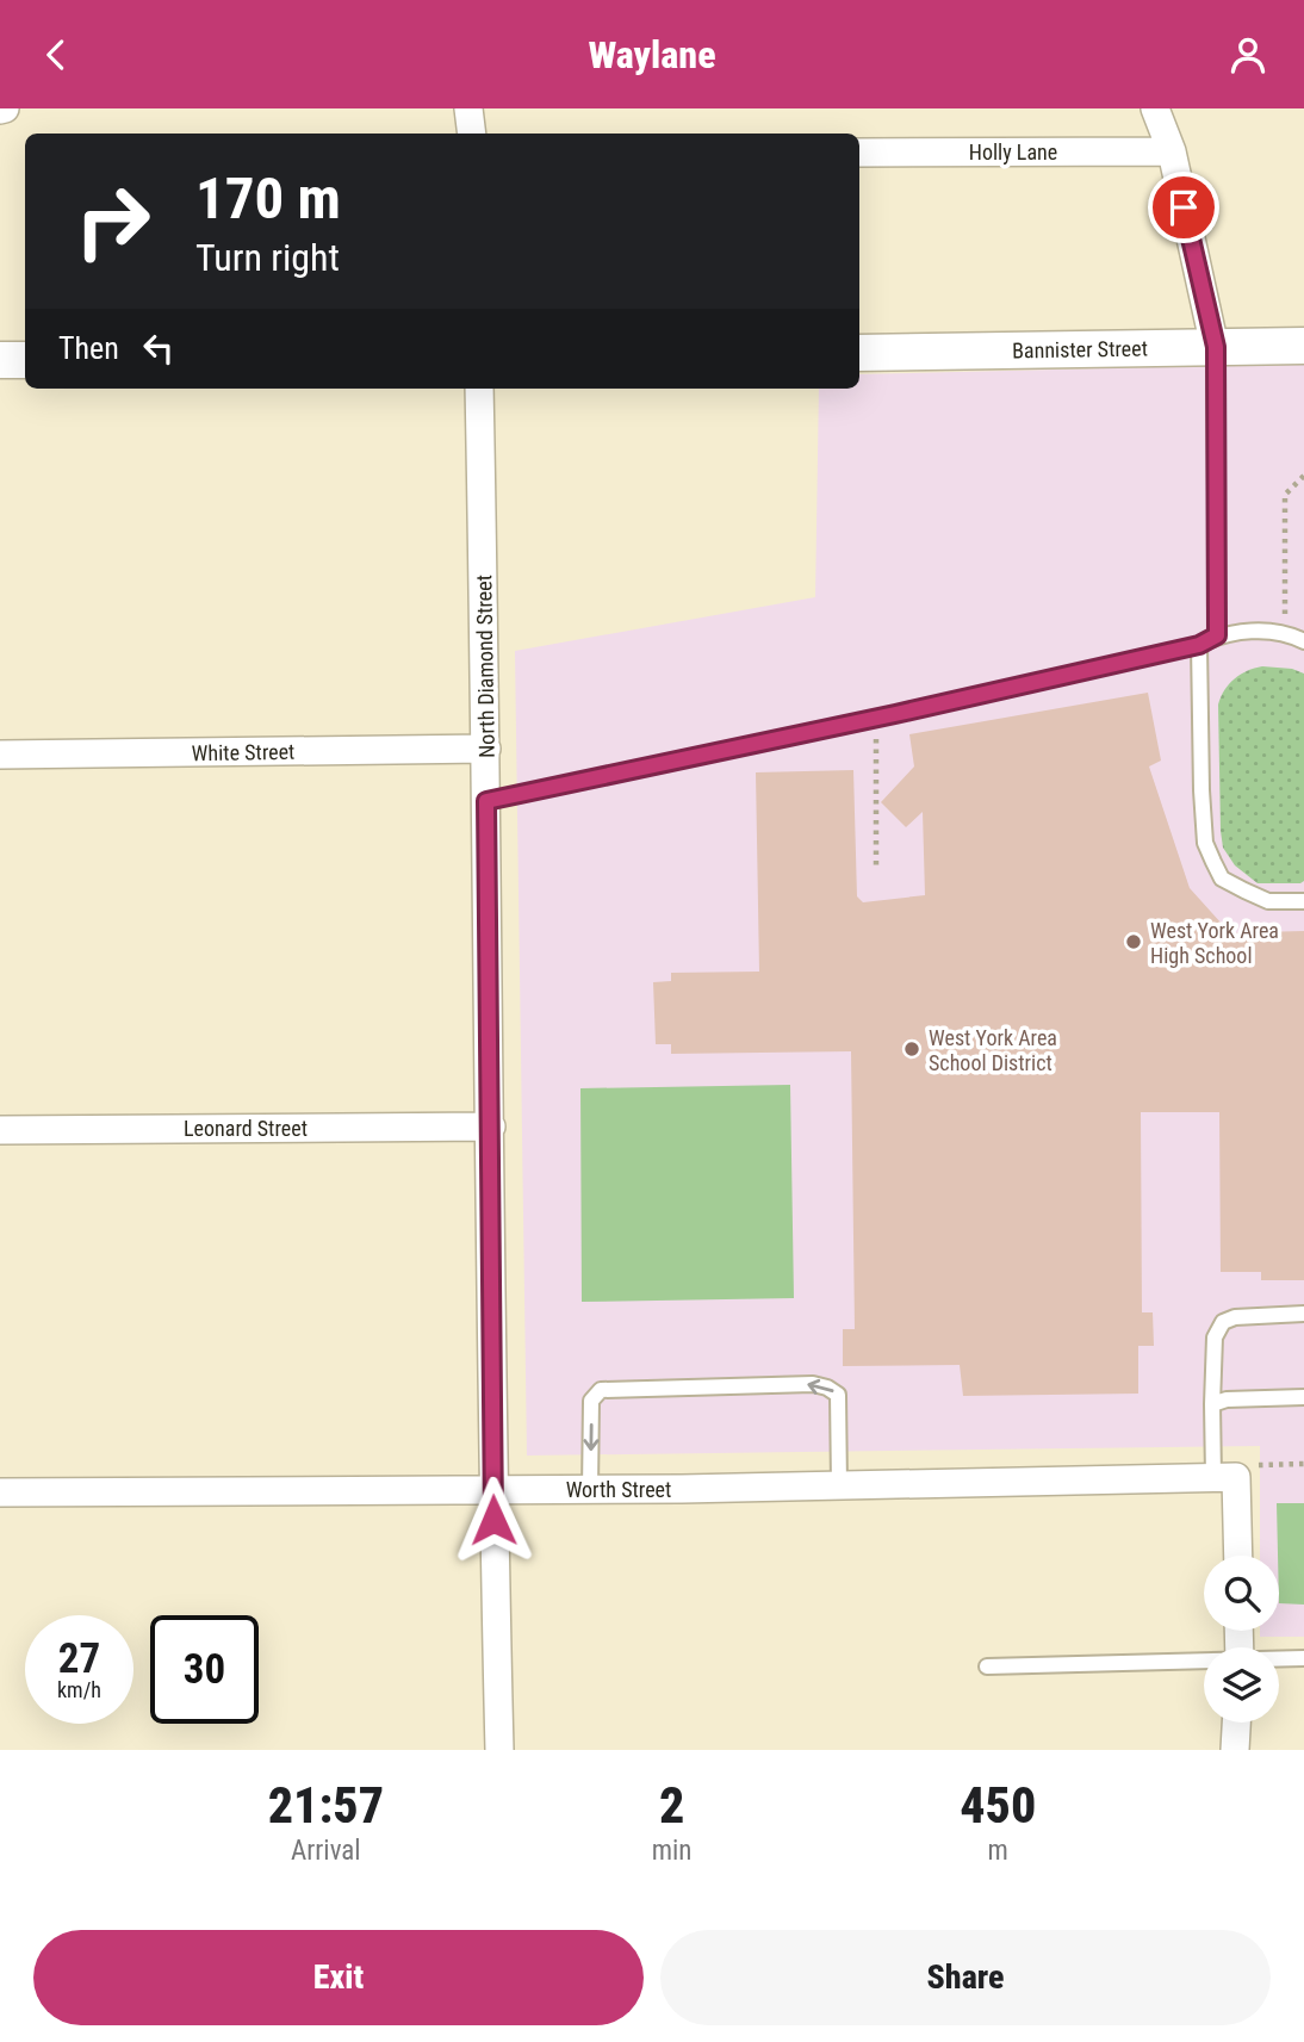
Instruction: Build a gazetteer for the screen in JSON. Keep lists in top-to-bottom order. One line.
{"streets":{"street":["Holly Lane","Bannister Street","North Diamond Street","White Street","Leonard Street","Worth Street"]},"crossings":[["North Diamond Street","White Street"],["North Diamond Street","Leonard Street"],["North Diamond Street","Worth Street"]],"places":["West York Area High School","West York Area School District"],"page":{"header":"Waylane","turn":["170 m","Turn right"],"then":"Then","speed":"27 km/h","limit":"30","eta":["21:57","Arrival","2","min","450","m"],"buttons":["Exit","Share"]}}
